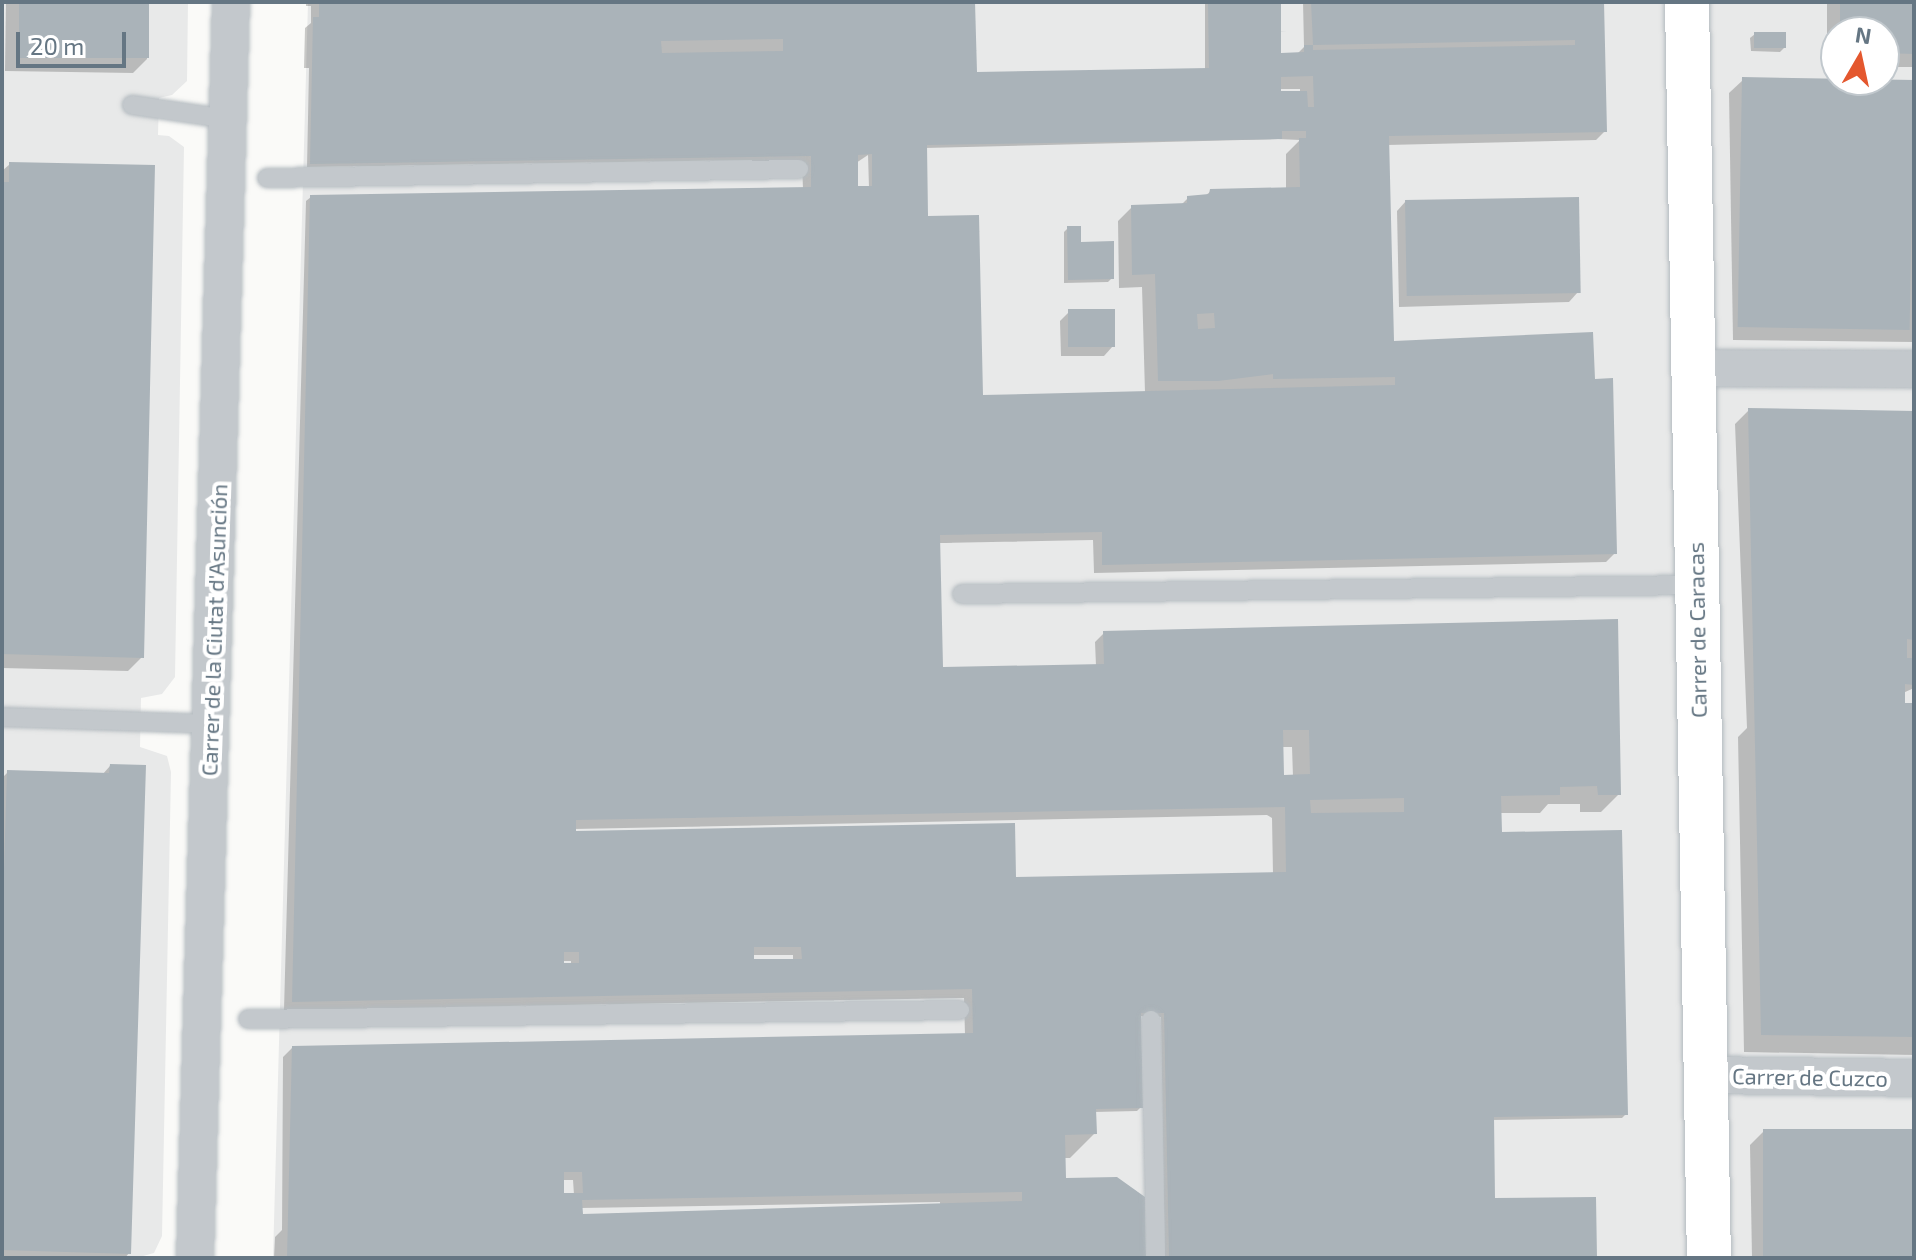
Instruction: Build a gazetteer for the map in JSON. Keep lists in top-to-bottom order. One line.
{"streets":{"street":["Carrer de la Ciutat d'Asunción","Carrer de Caracas","Carrer de Cuzco"]},"crossings":[["Carrer de Caracas","Carrer de Cuzco"]],"scale_bar":"20 m","north":"top"}
